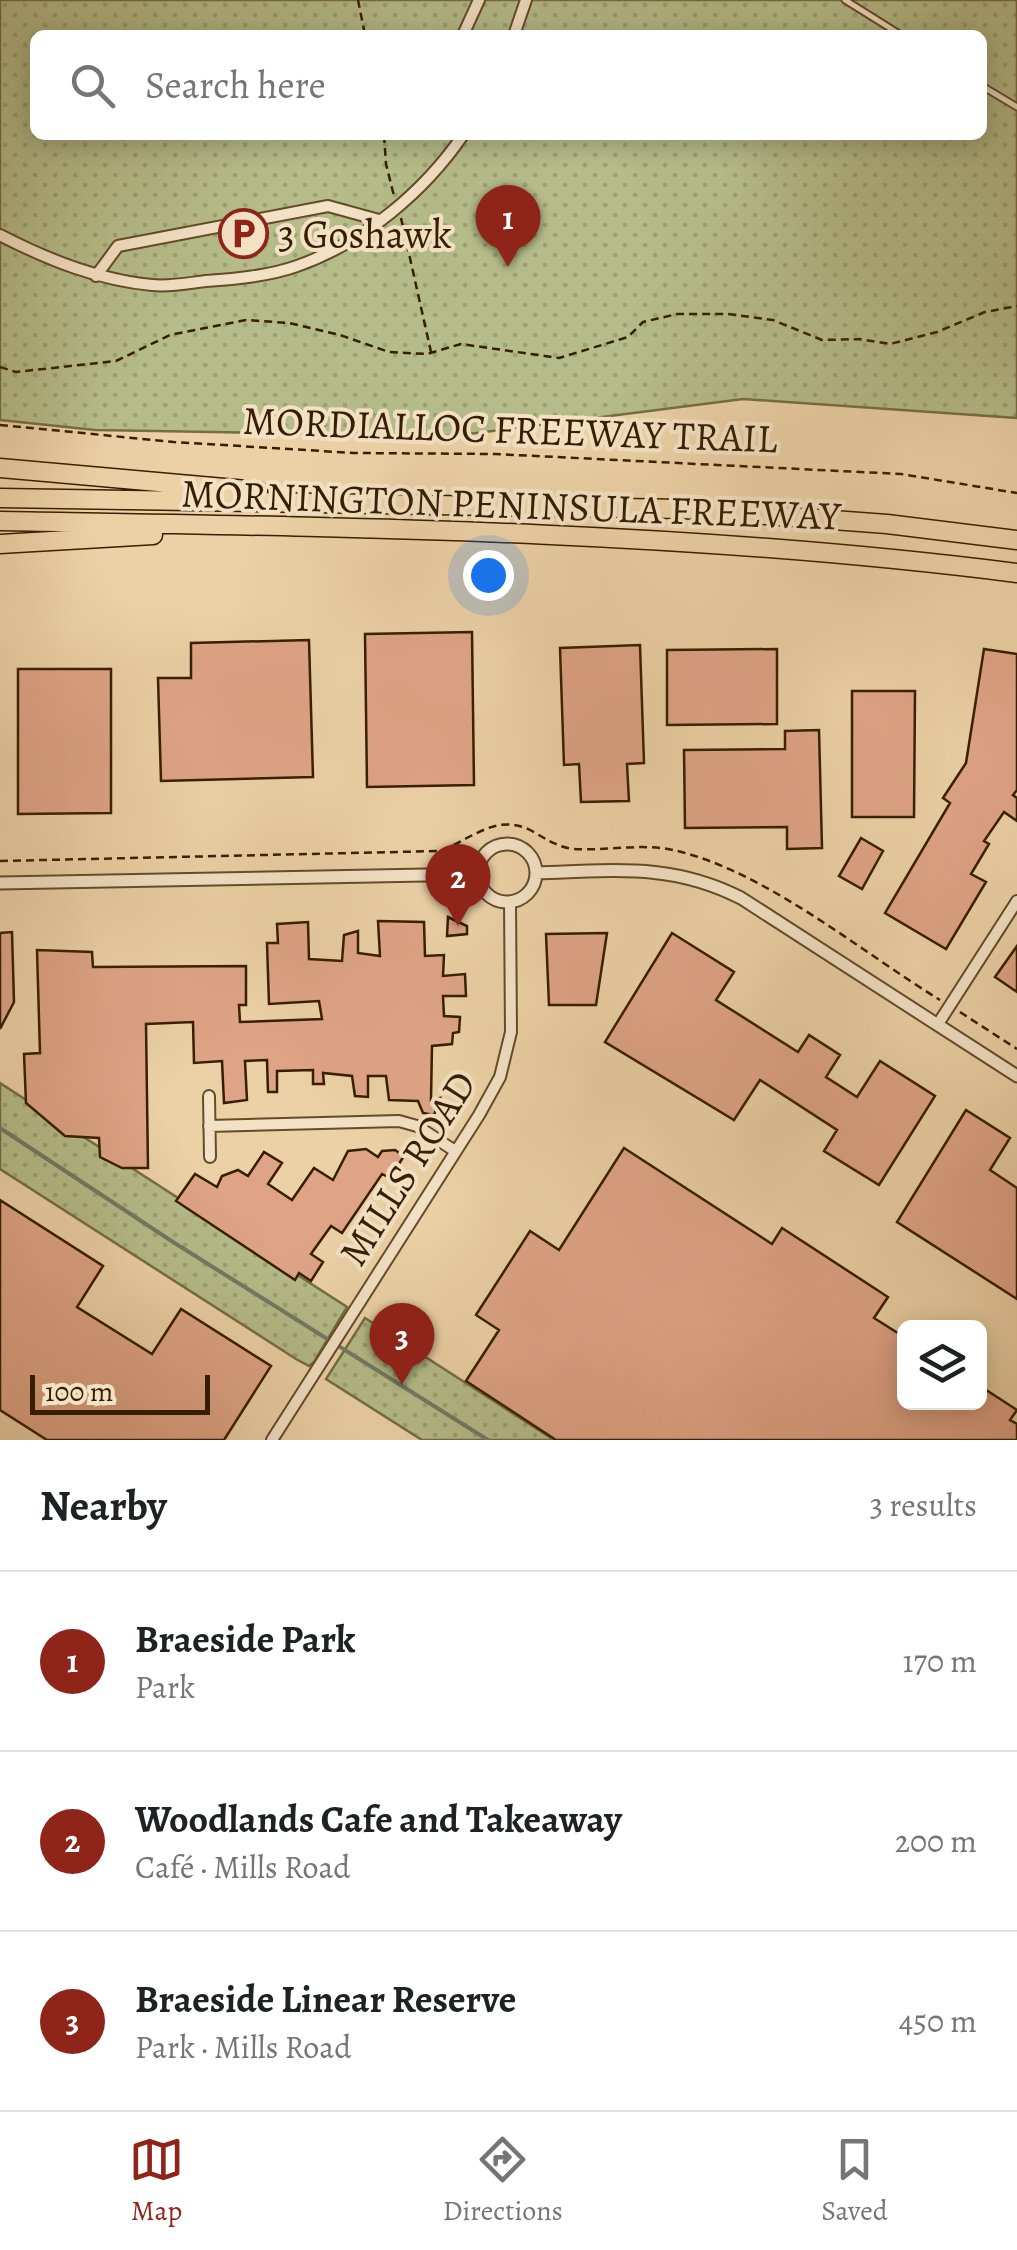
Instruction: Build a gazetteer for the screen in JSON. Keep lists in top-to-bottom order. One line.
{"streets":{"highway":["MORNINGTON PENINSULA FREEWAY"],"street":["MILLS ROAD"],"path":["MORDIALLOC FREEWAY TRAIL"]},"places":{"parking":["3 Goshawk"]},"scale_bar":"100 m","page":{"search":"Search here","pins":["1","2","3"],"scale":"100 m","heading":["Nearby","3 results"],"list":[{"mark":"1","name":"Braeside Park","note":"Park","value":"170 m"},{"mark":"2","name":"Woodlands Cafe and Takeaway","note":"Café · Mills Road","value":"200 m"},{"mark":"3","name":"Braeside Linear Reserve","note":"Park · Mills Road","value":"450 m"}],"nav":["Map","Directions","Saved"]}}
